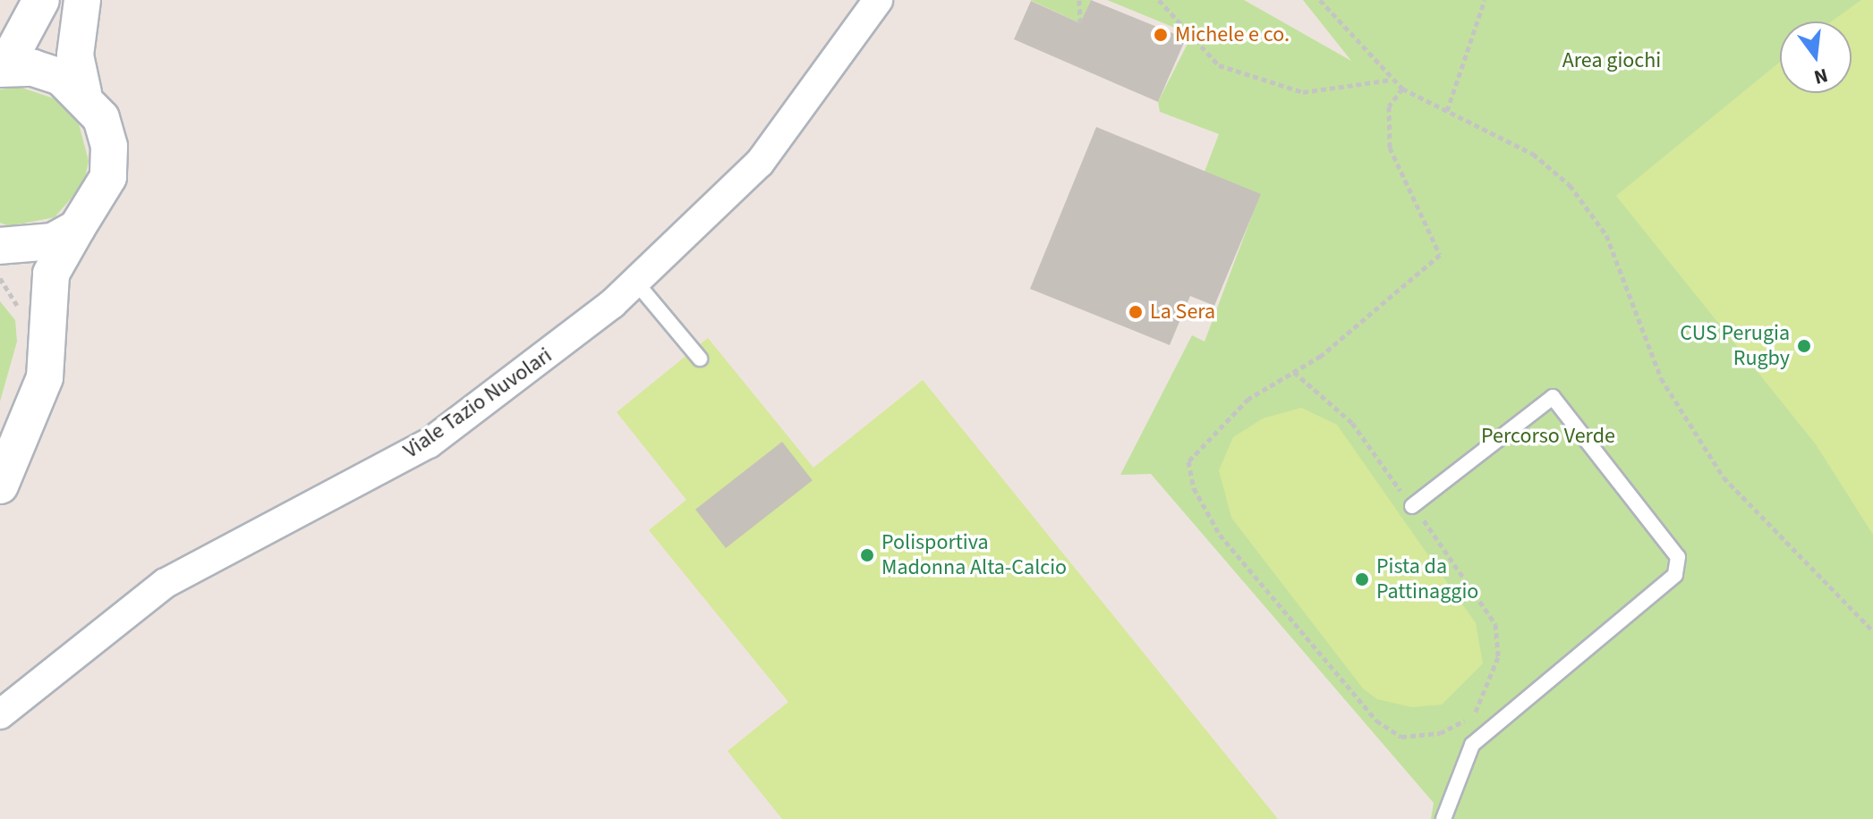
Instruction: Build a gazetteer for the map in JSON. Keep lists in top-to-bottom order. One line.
{"streets":{"street":["Viale Tazio Nuvolari"]},"parks":["Area giochi","Percorso Verde"],"places":["Michele e co.","La Sera","CUS Perugia Rugby","Polisportiva Madonna Alta-Calcio","Pista da Pattinaggio"],"north":"bottom"}
